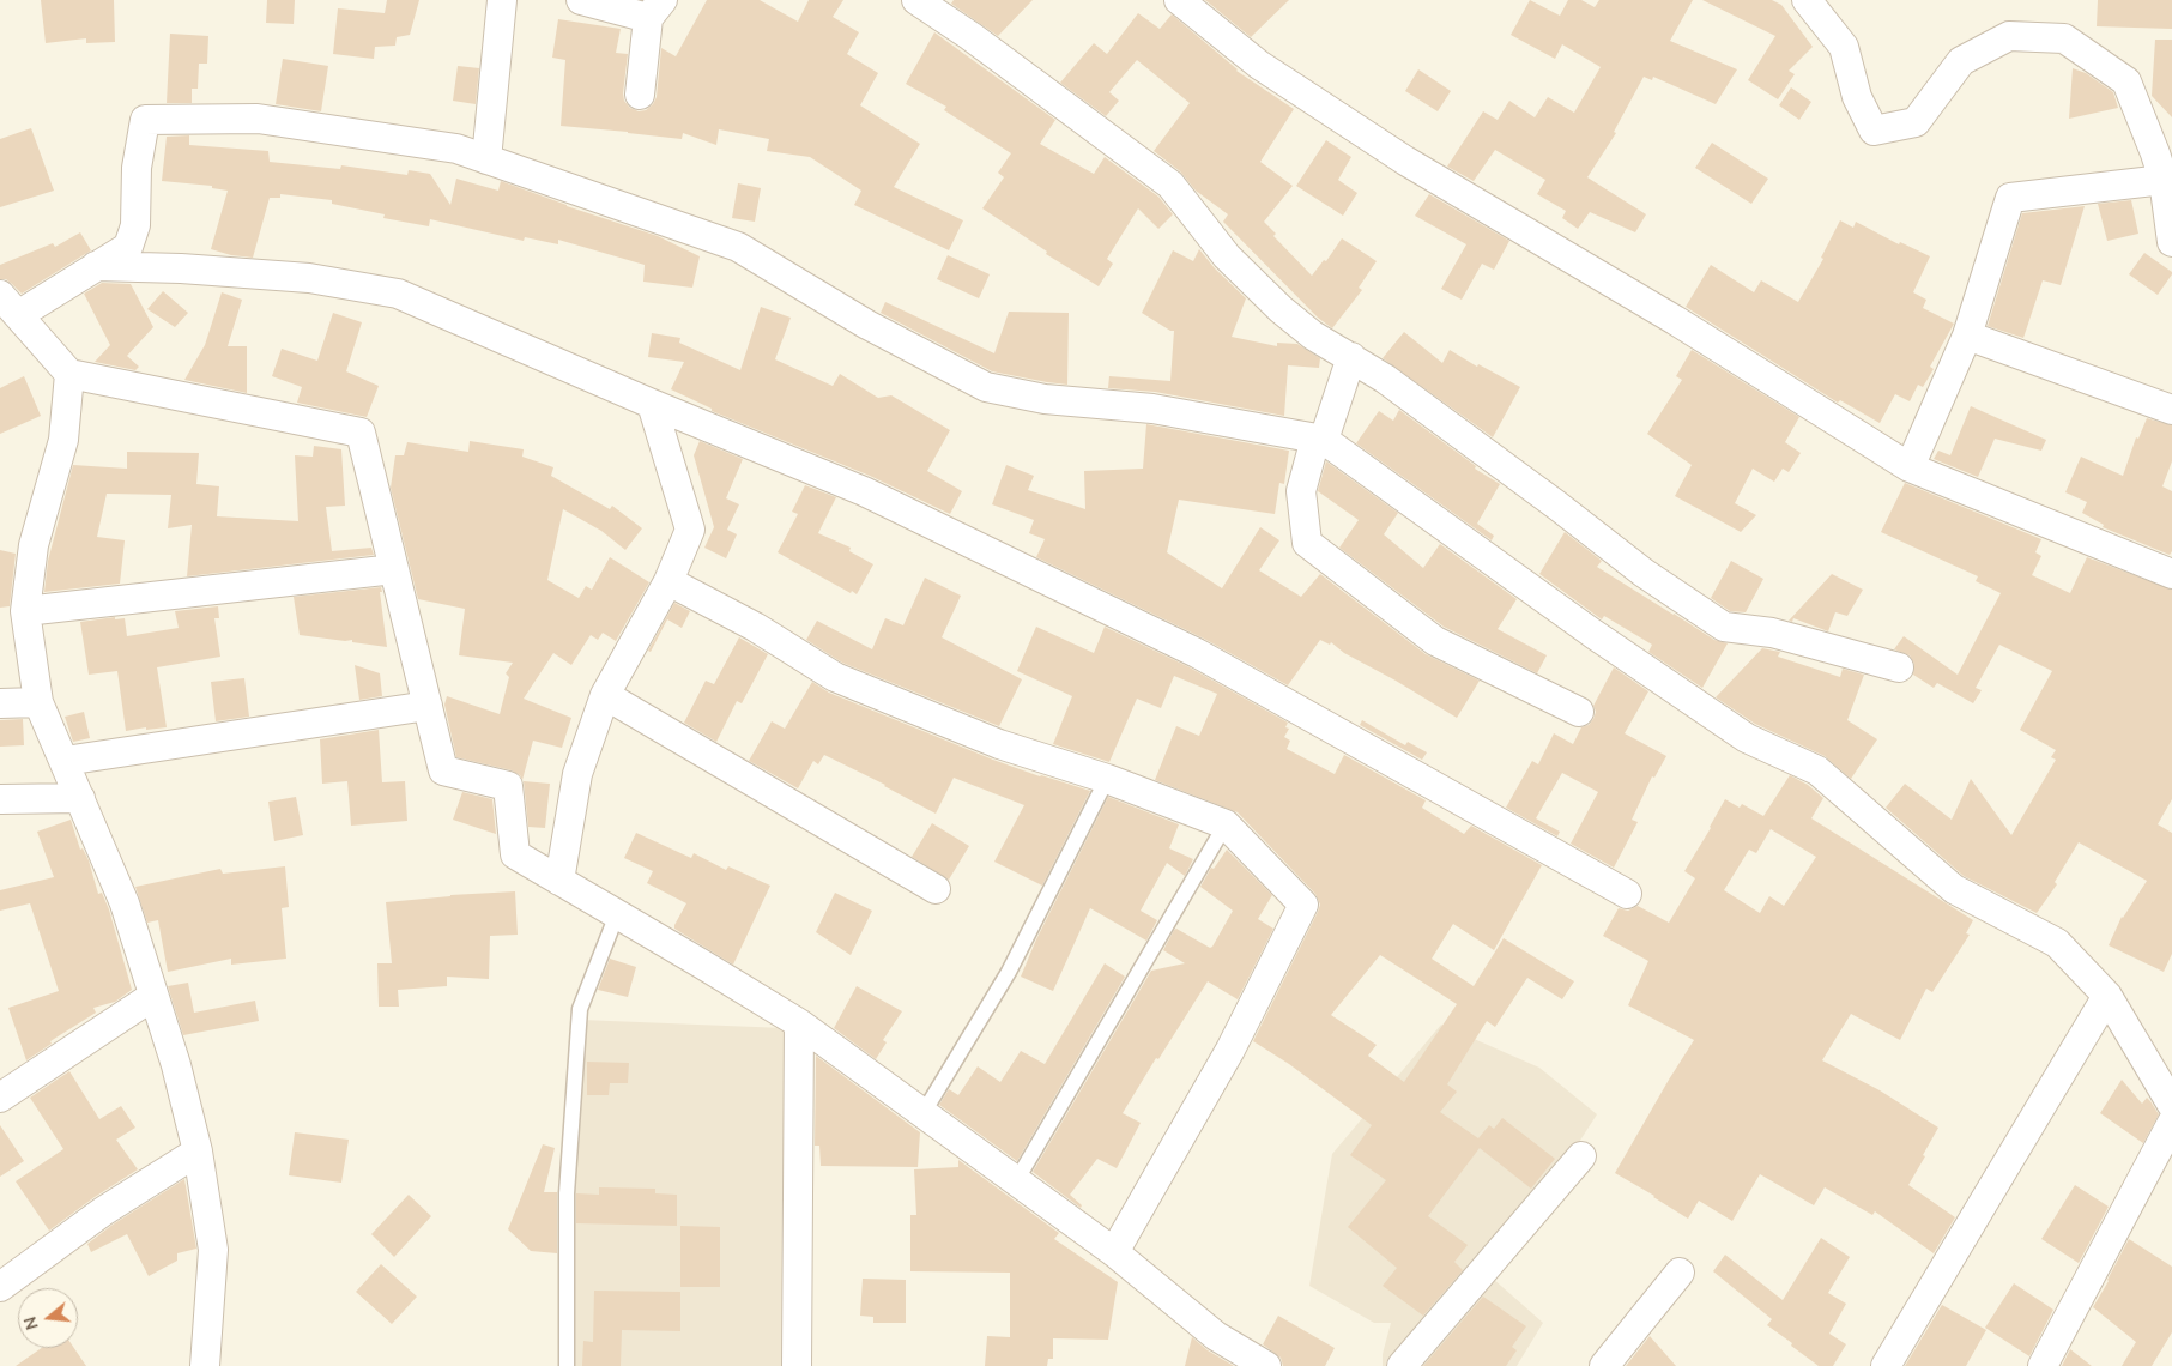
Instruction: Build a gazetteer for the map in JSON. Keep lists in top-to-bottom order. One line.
{"north":"left"}
